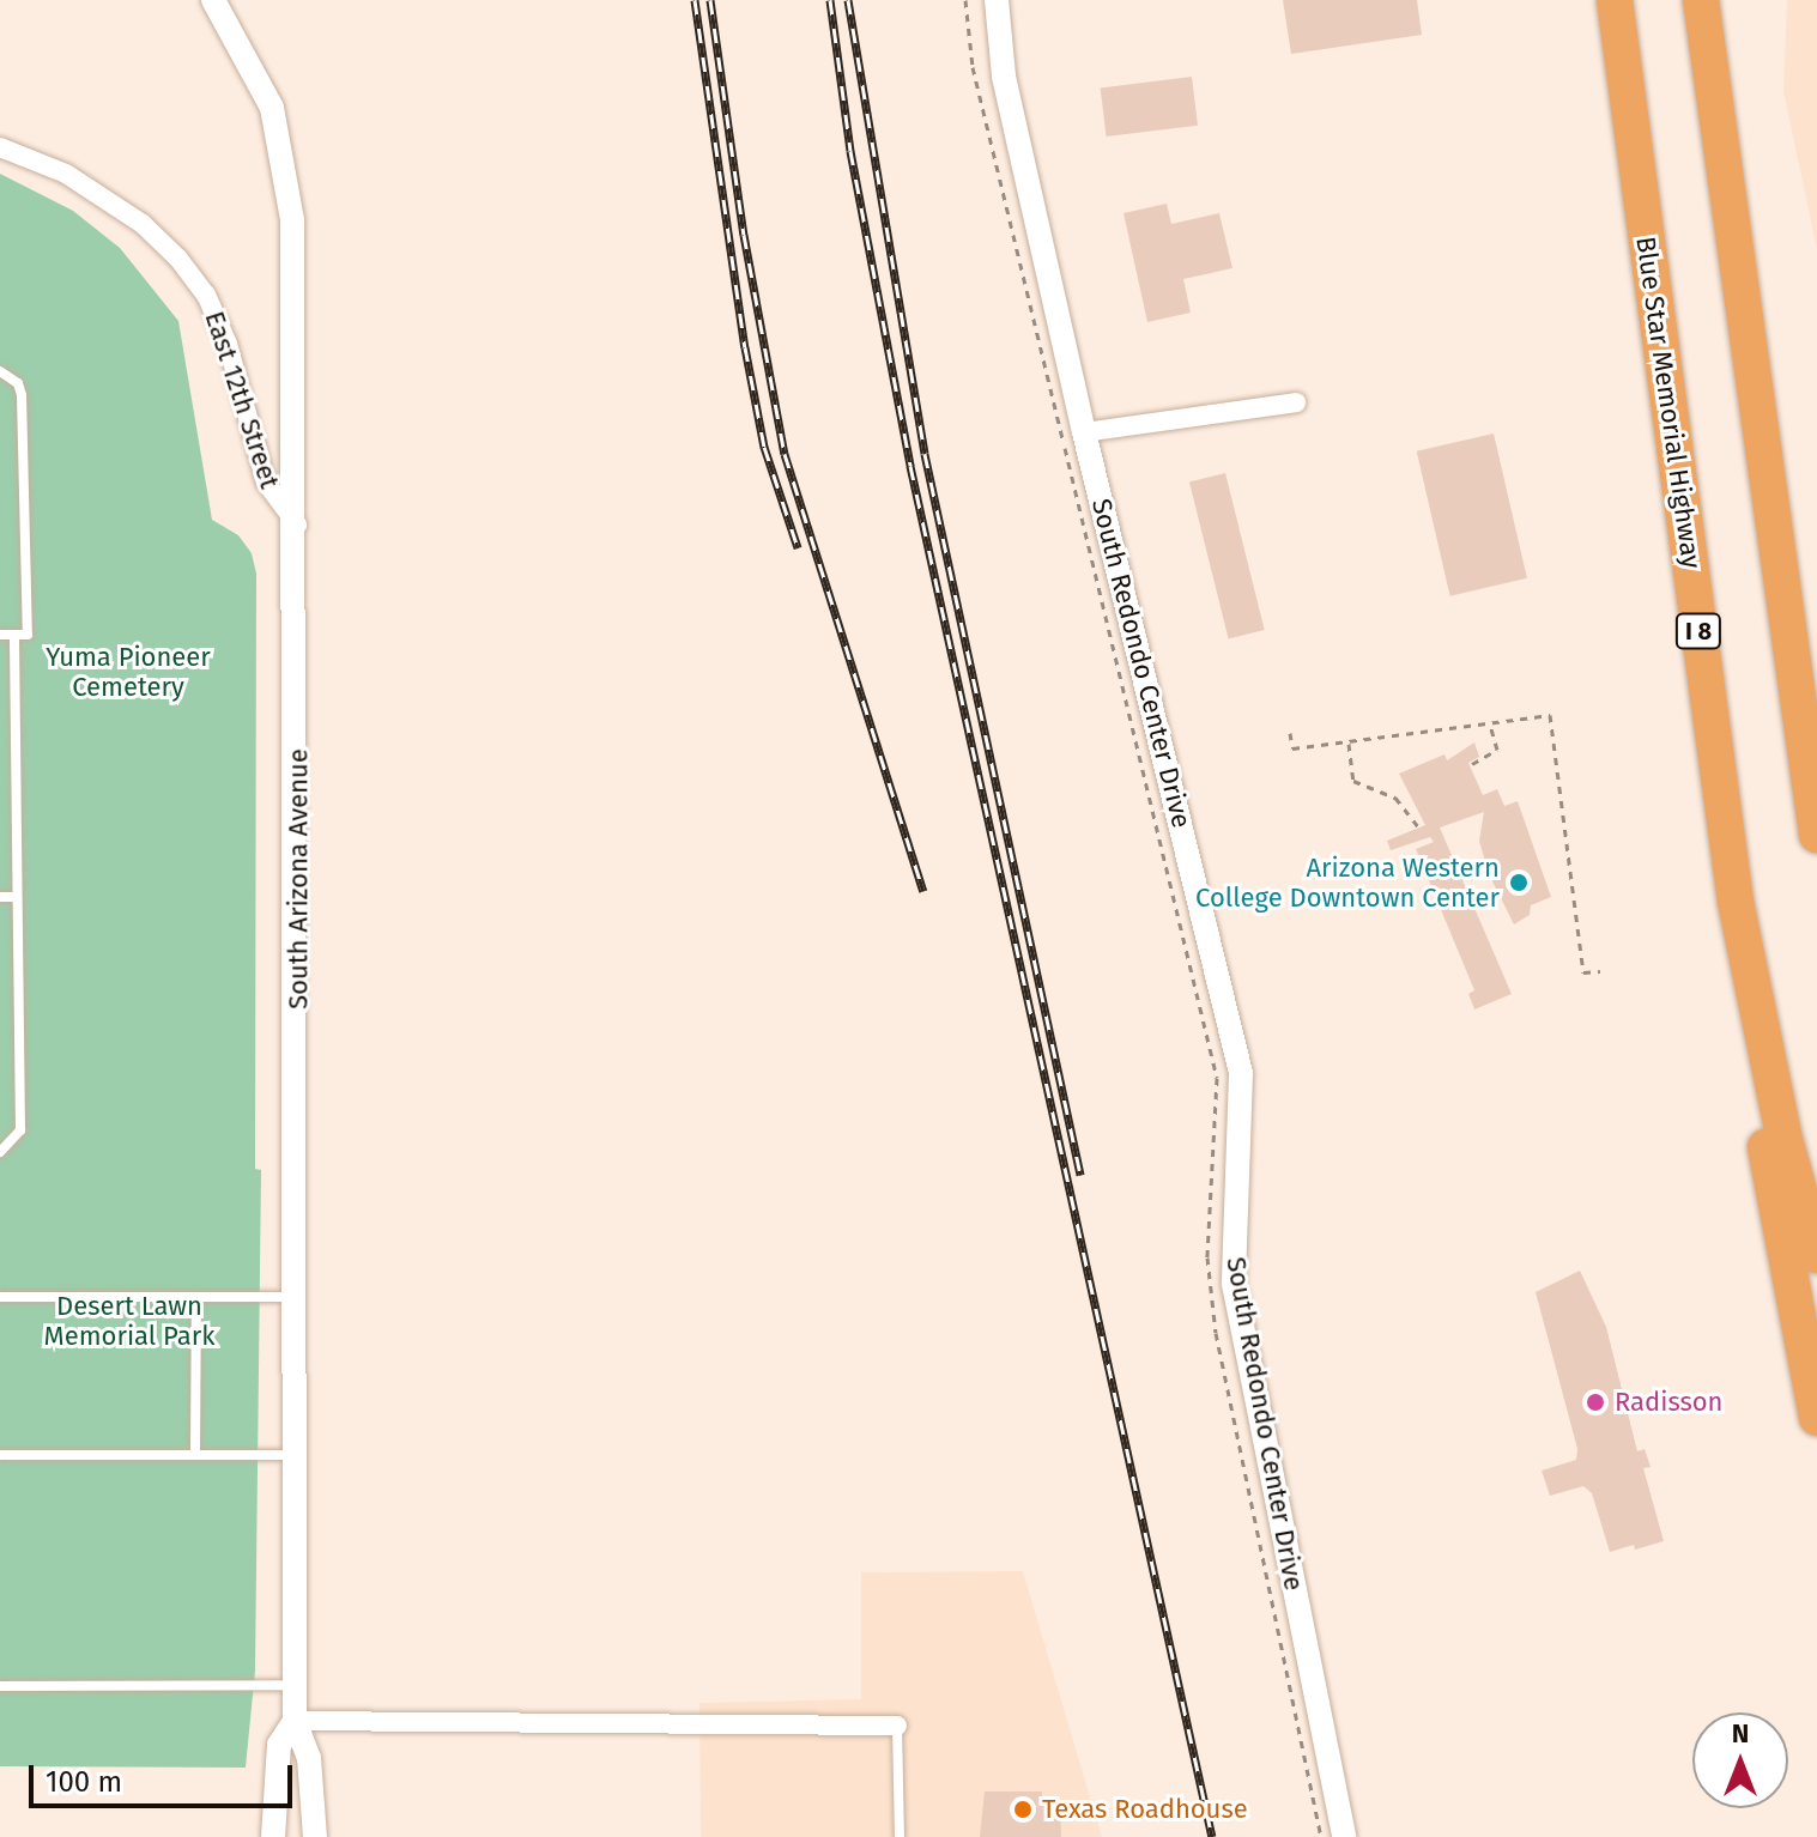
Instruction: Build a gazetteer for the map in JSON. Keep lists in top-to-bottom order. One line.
{"streets":{"highway":["Blue Star Memorial Highway","I 8"],"street":["East 12th Street","South Redondo Center Drive","South Arizona Avenue"]},"crossings":[["East 12th Street","South Arizona Avenue"]],"parks":["Yuma Pioneer Cemetery","Desert Lawn Memorial Park"],"places":["Arizona Western College Downtown Center","Radisson","Texas Roadhouse"],"scale_bar":"100 m","north":"top"}
